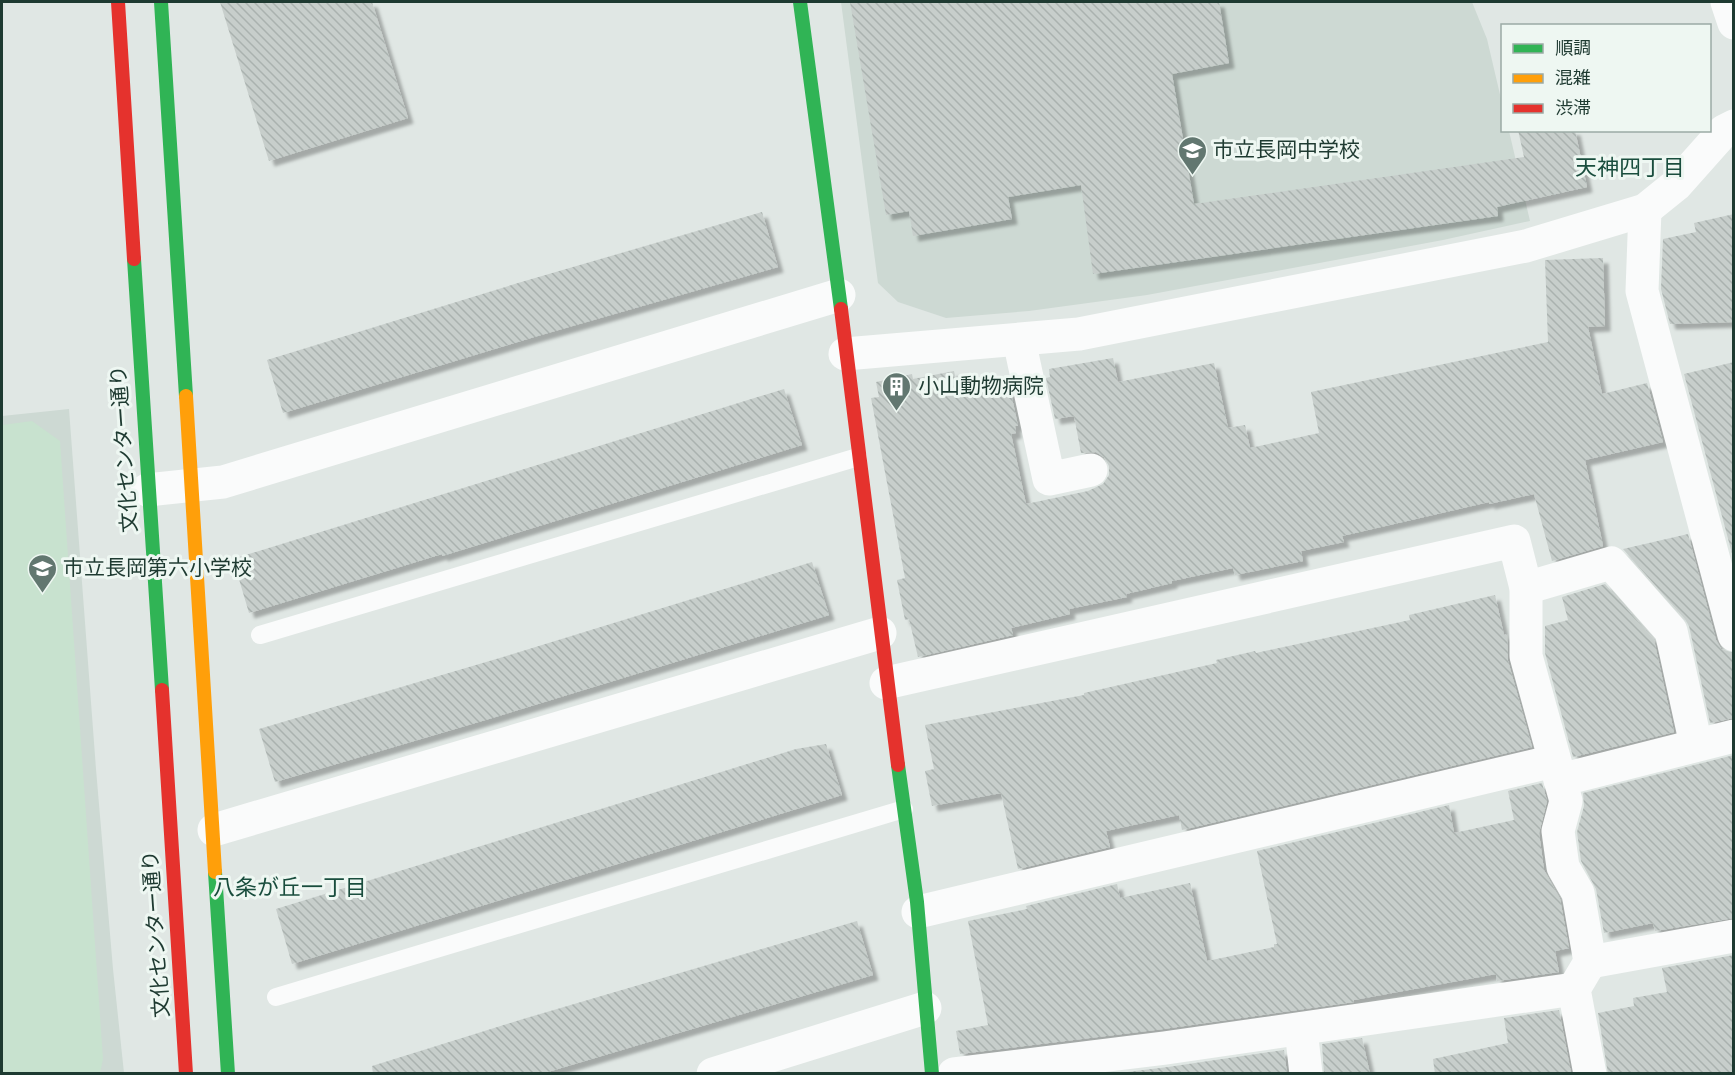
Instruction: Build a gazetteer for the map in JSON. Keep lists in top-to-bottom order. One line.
{"streets":{"street":["文化センター通り"]},"districts":["天神四丁目","八条が丘一丁目"],"places":{"school or university":["市立長岡中学校","市立長岡第六小学校"],"building":["小山動物病院"]},"legend":["順調","混雑","渋滞"]}
